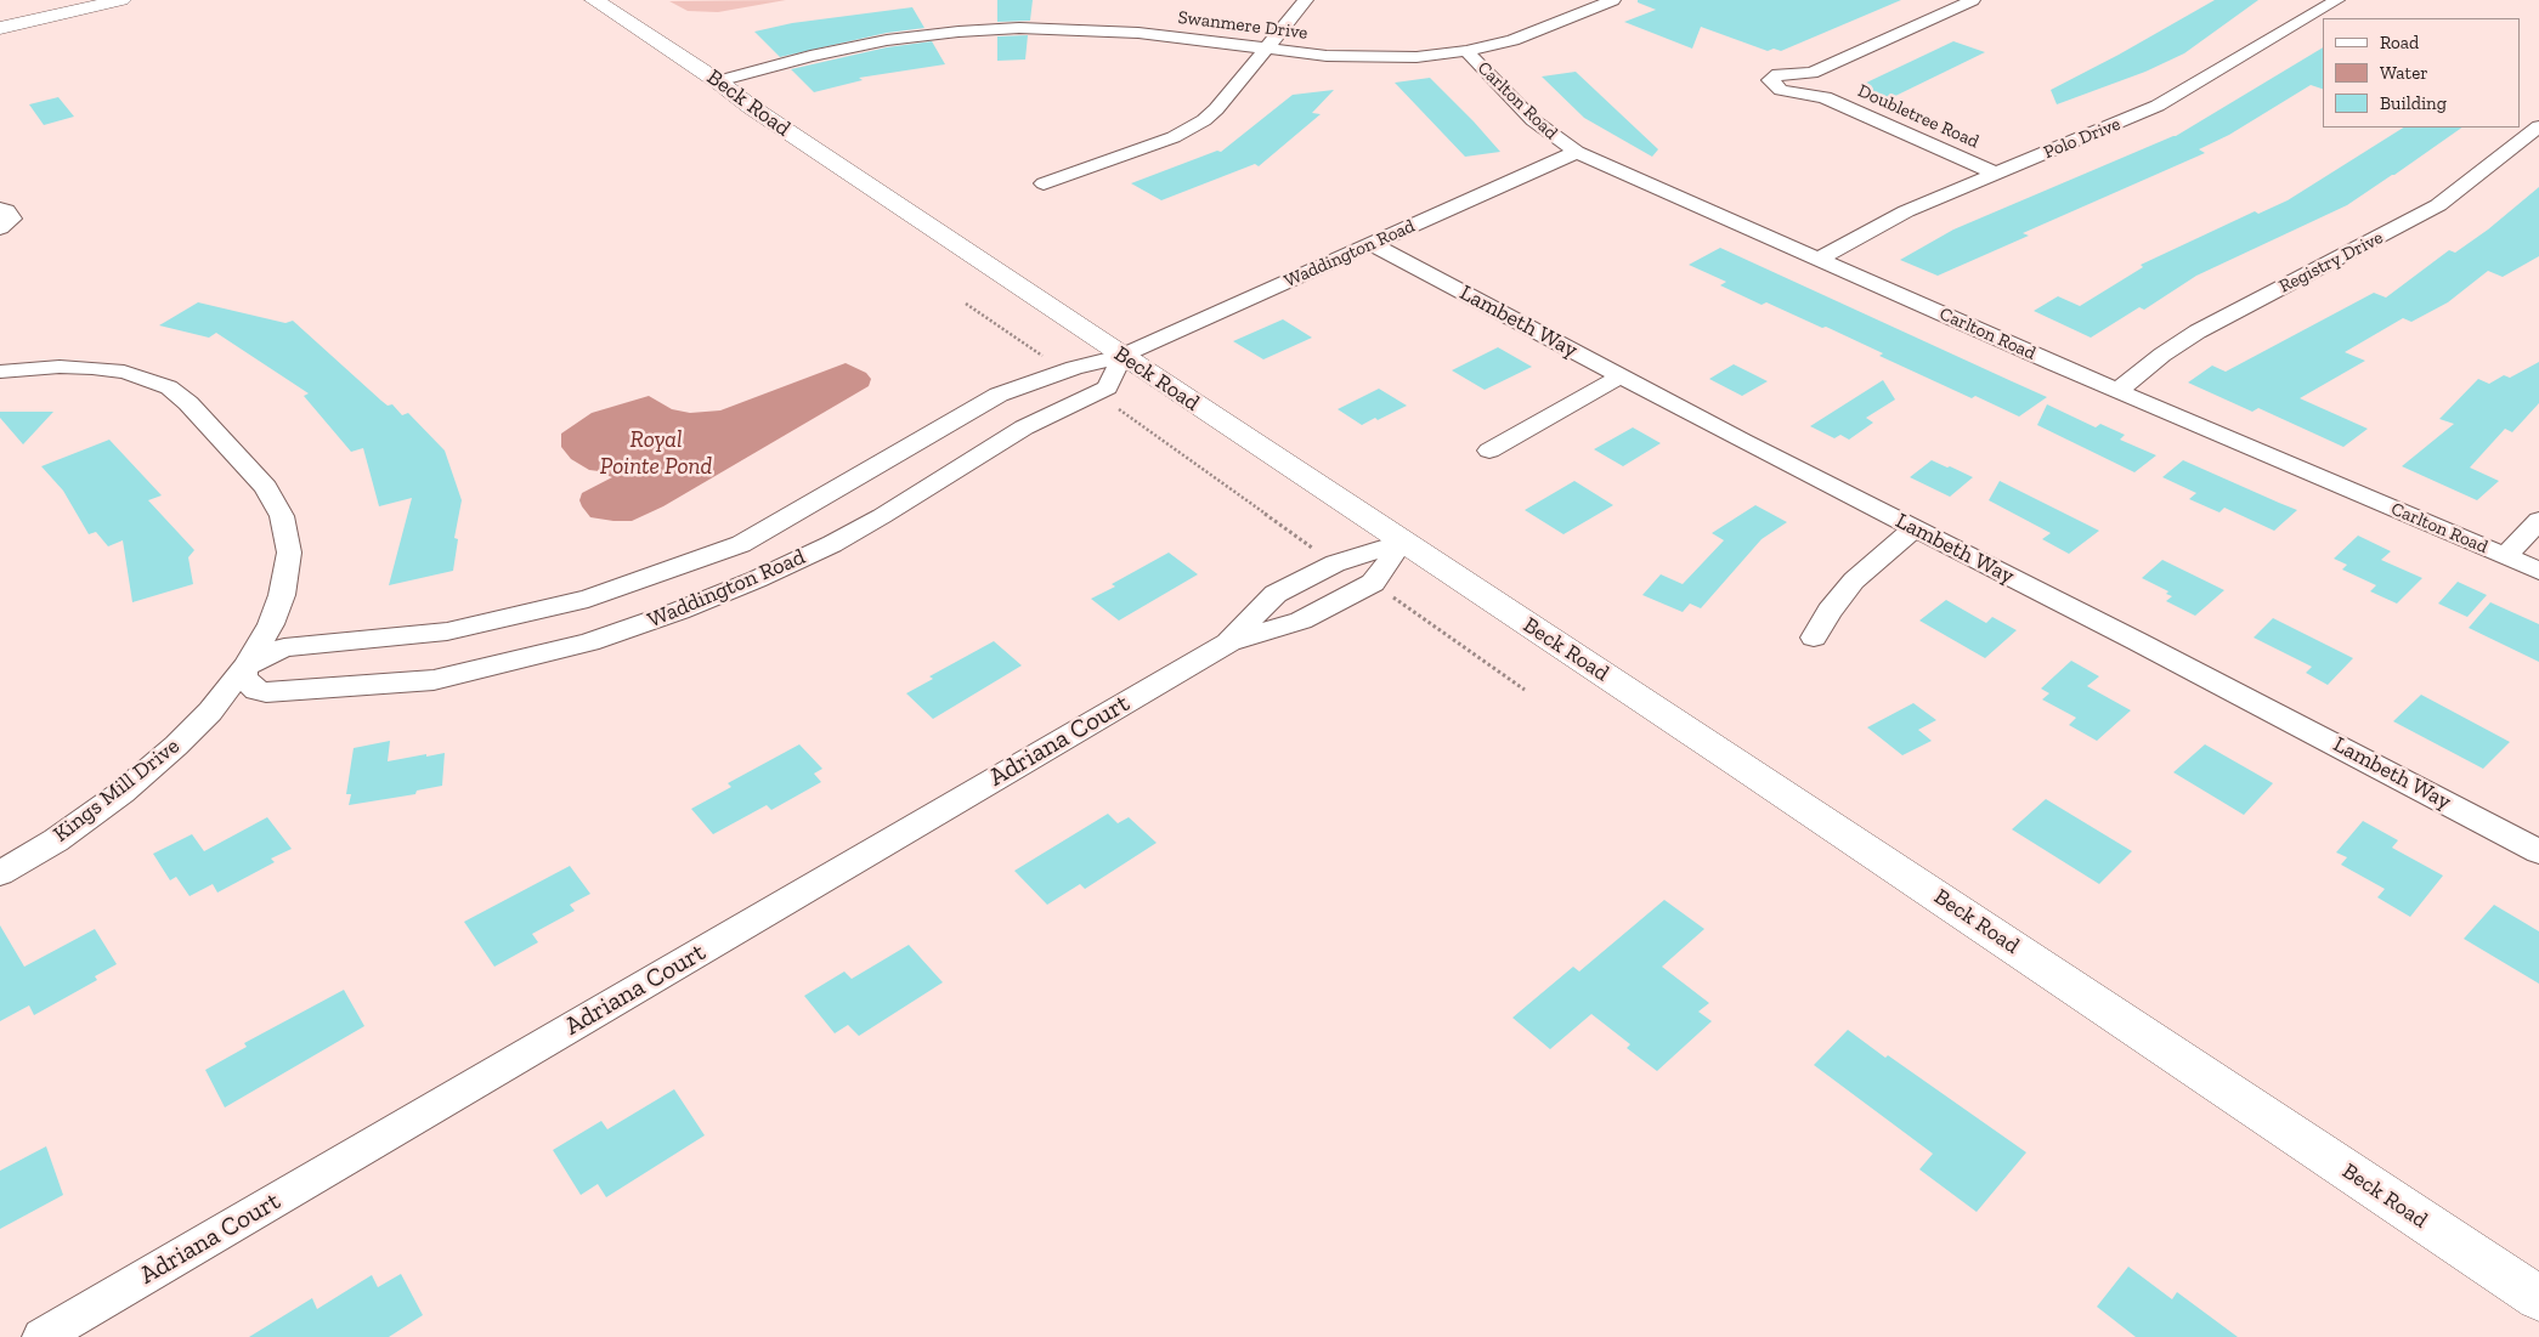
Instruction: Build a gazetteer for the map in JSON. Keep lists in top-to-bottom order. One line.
{"streets":{"main road":["Beck Road"],"street":["Swanmere Drive","Carlton Road","Doubletree Road","Polo Drive","Waddington Road","Registry Drive","Lambeth Way","Adriana Court","Kings Mill Drive"]},"crossings":[["Swanmere Drive","Carlton Road"],["Swanmere Drive","Beck Road"],["Carlton Road","Polo Drive"],["Carlton Road","Waddington Road"],["Carlton Road","Registry Drive"],["Beck Road","Waddington Road"],["Beck Road","Adriana Court"],["Doubletree Road","Polo Drive"],["Waddington Road","Lambeth Way"],["Waddington Road","Kings Mill Drive"]],"water":["Royal Pointe Pond"],"legend":["Road","Water","Building"]}
